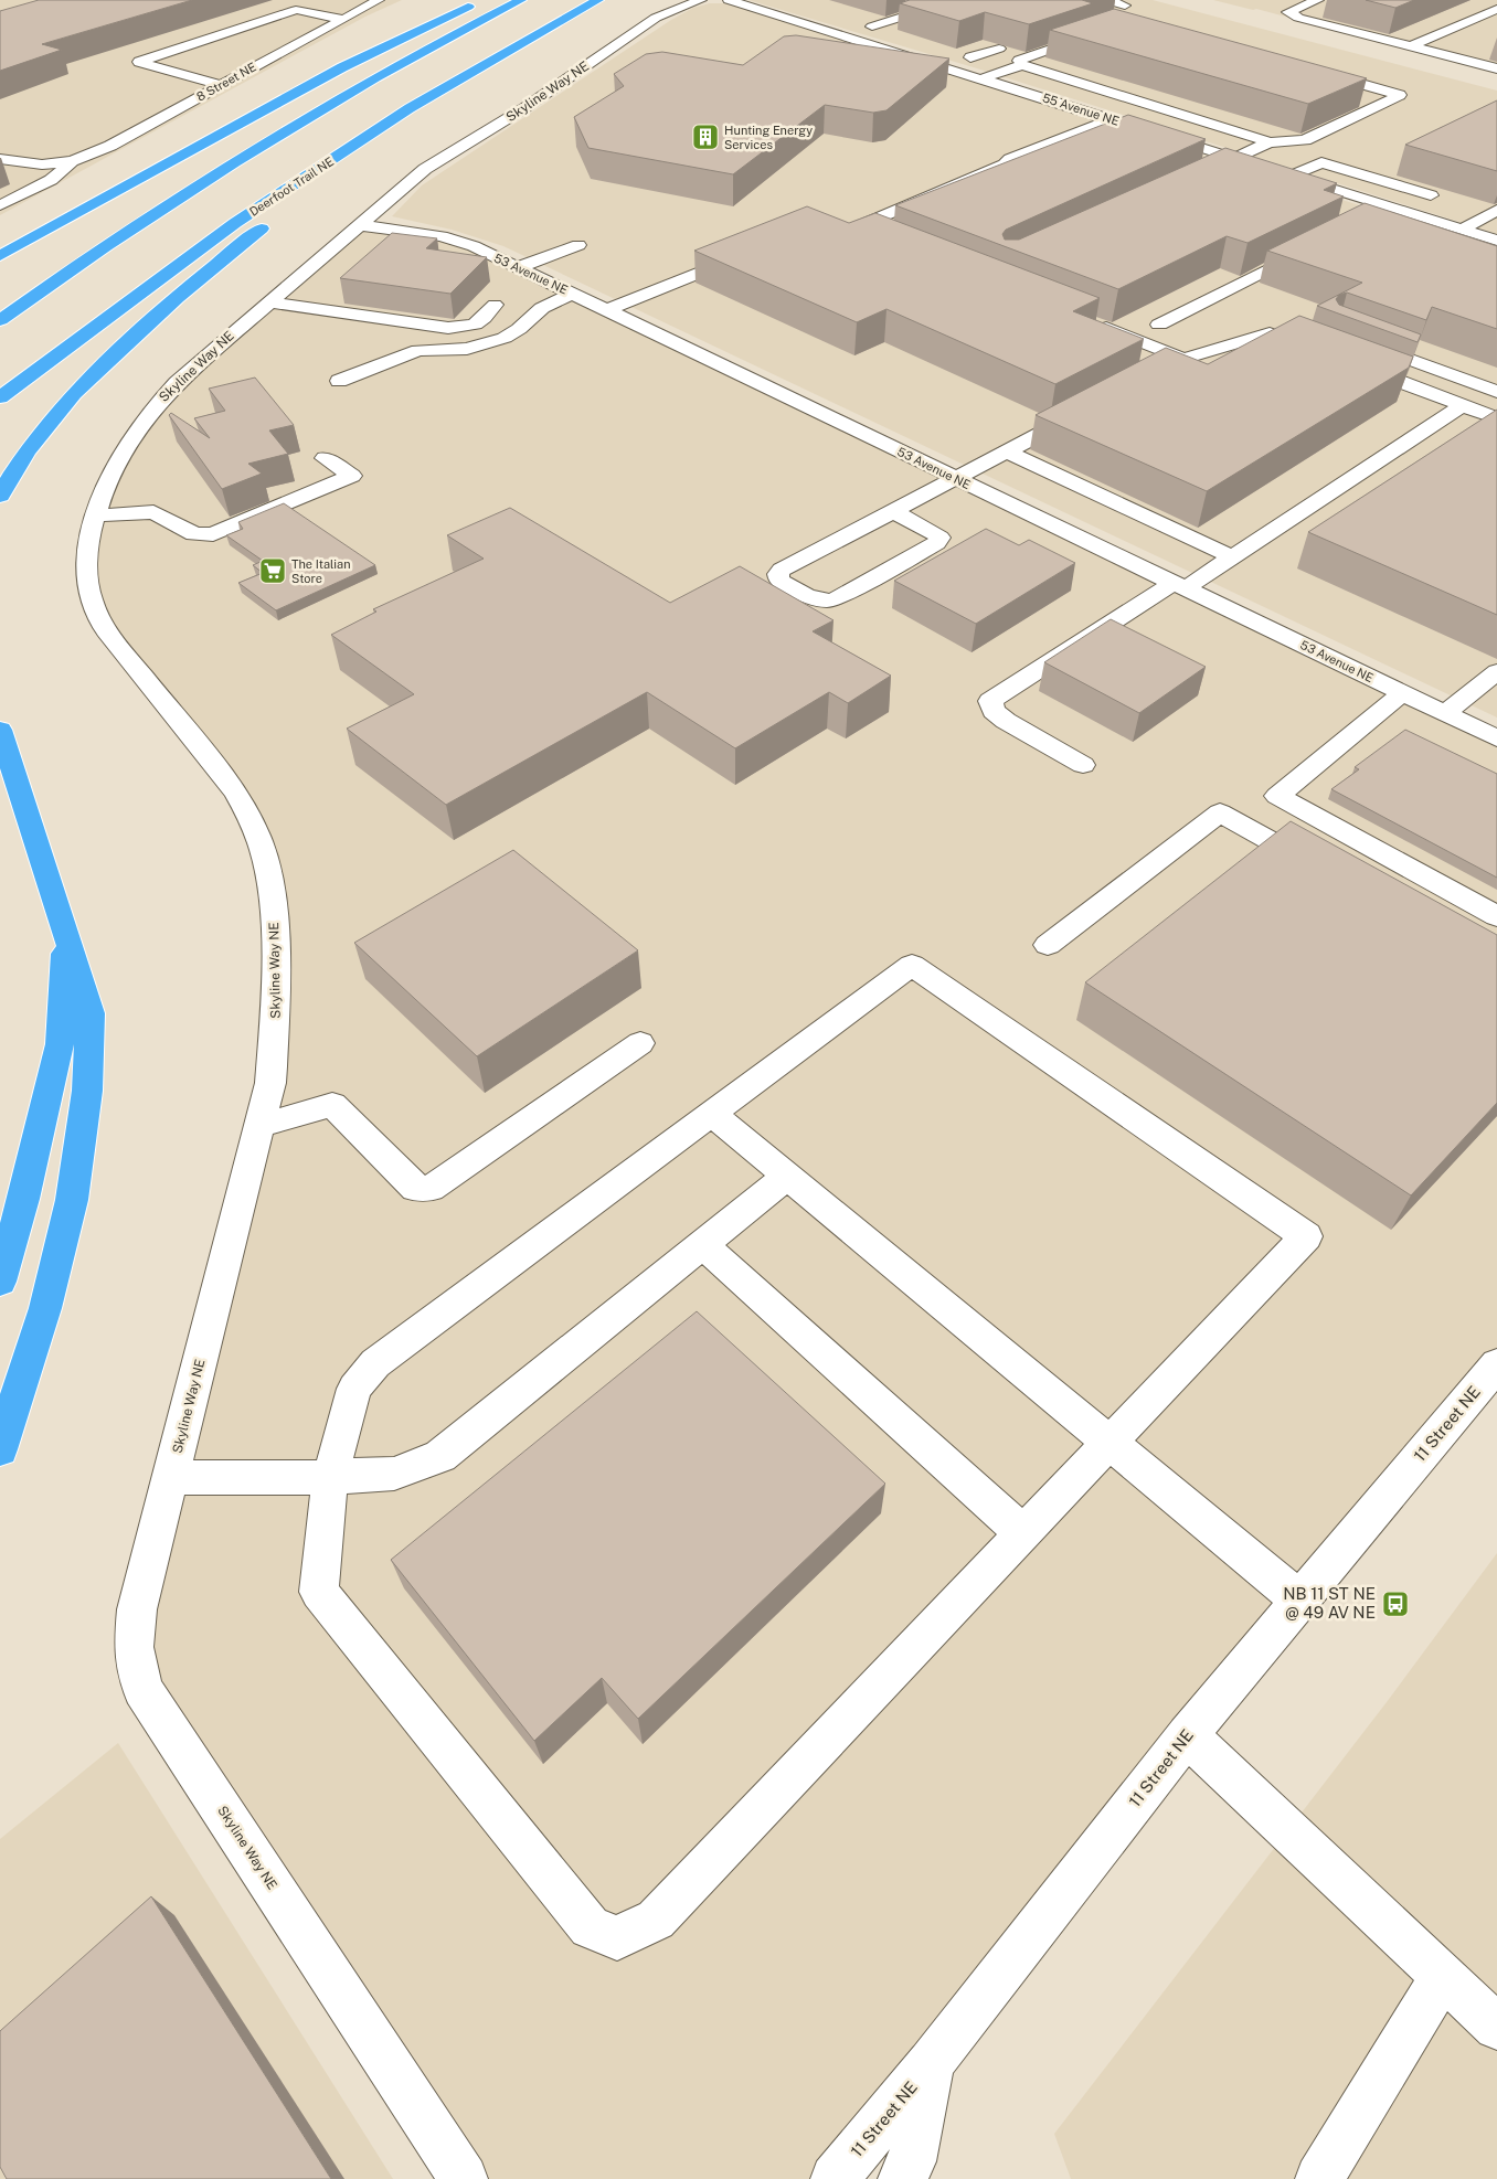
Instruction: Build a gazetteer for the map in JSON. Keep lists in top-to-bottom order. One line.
{"streets":{"highway":["Deerfoot Trail NE"],"street":["8 Street NE","Skyline Way NE","55 Avenue NE","53 Avenue NE","11 Street NE"]},"crossings":[["Skyline Way NE","53 Avenue NE"]],"places":{"building":["Hunting Energy Services"],"supermarket":["The Italian Store"],"bus stop":["NB 11 ST NE @ 49 AV NE"]}}
